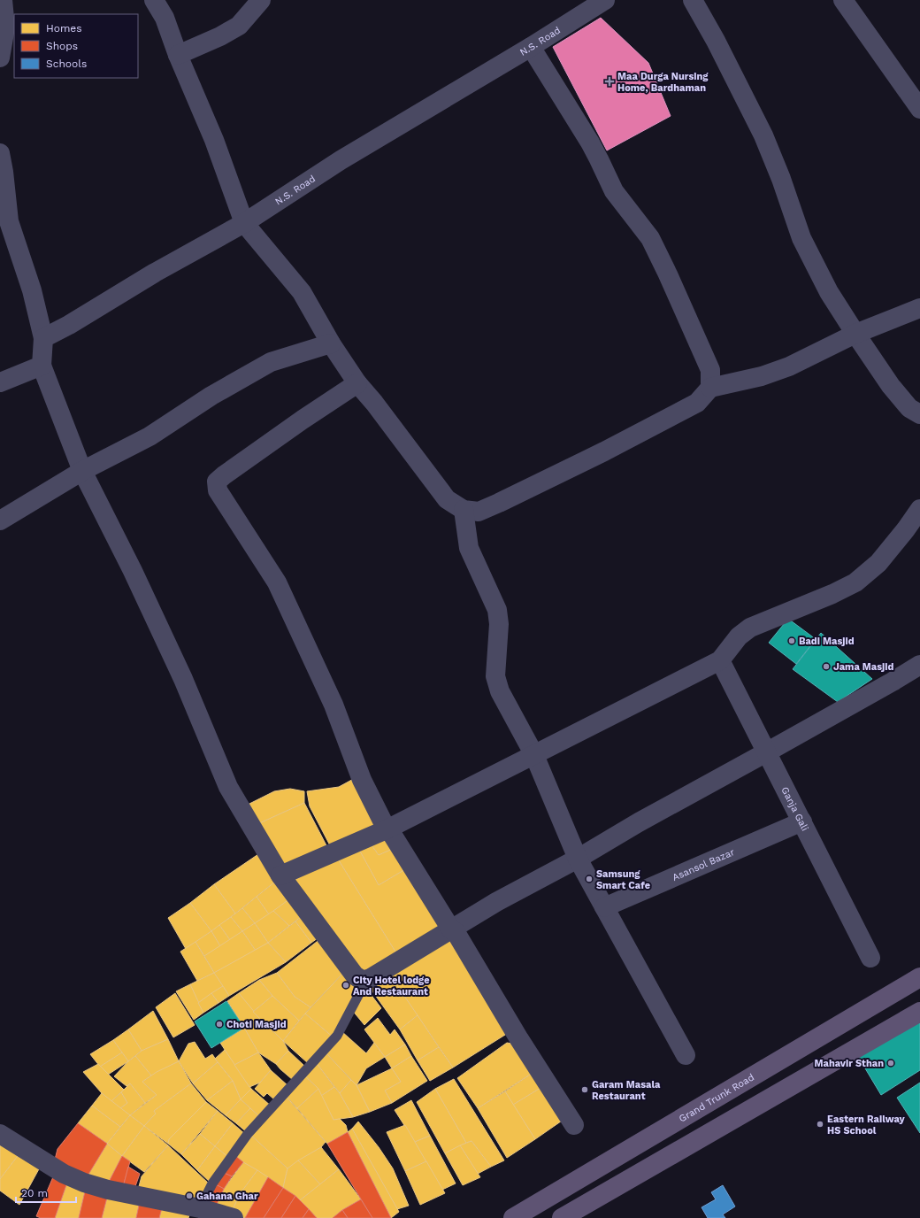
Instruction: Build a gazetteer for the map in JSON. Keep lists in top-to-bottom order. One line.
{"streets":{"main road":["Grand Trunk Road"],"street":["N.S. Road","Ganja Gali","Asansol Bazar"]},"crossings":[["Ganja Gali","Asansol Bazar"]],"places":{"health":["Maa Durga Nursing Home, Bardhaman"],"other":["Badi Masjid","Jama Masjid","Samsung Smart Cafe","City Hotel lodge And Restaurant","Choti Masjid","Mahavir Sthan","Garam Masala Restaurant","Eastern Railway HS School","Gahana Ghar"]},"legend":["Homes","Shops","Schools"],"scale_bar":"20 m"}
